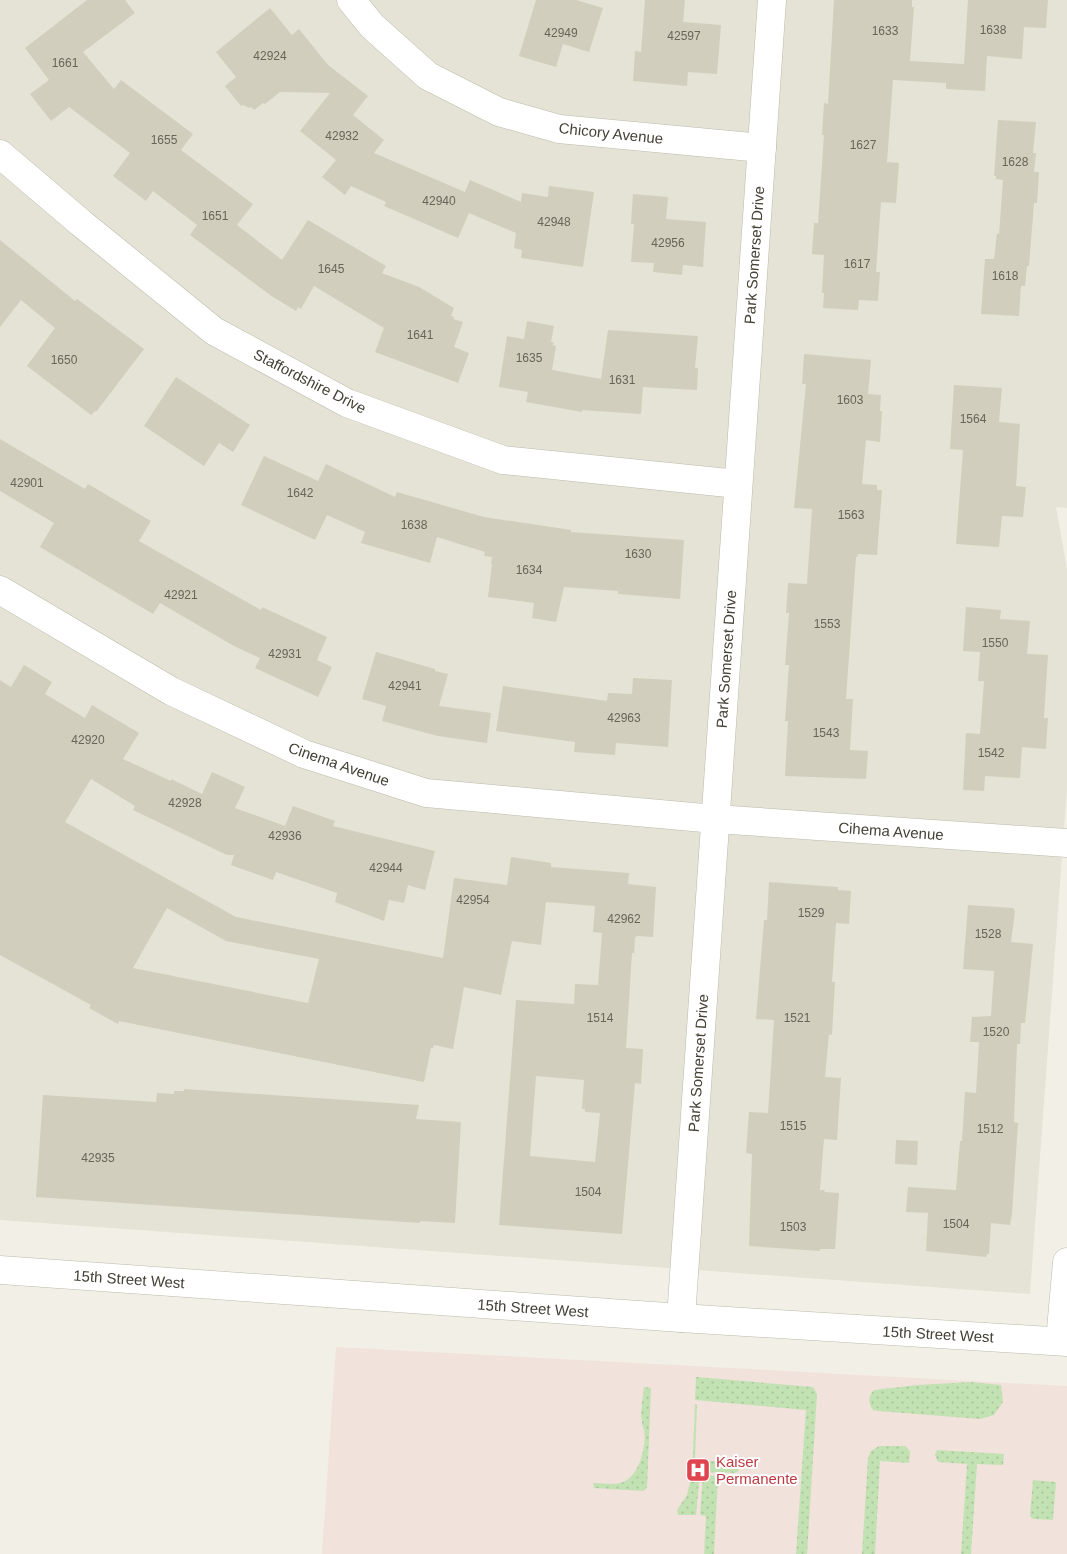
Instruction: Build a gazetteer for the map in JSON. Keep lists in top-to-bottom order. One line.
{"streets":{"street":["Chicory Avenue","Park Somerset Drive","Staffordshire Drive","Cinema Avenue","Cihema Avenue","15th Street West"]},"crossings":[["Chicory Avenue","Park Somerset Drive"],["Park Somerset Drive","Staffordshire Drive"],["Park Somerset Drive","Cinema Avenue"],["Park Somerset Drive","Cihema Avenue"],["Park Somerset Drive","15th Street West"],["Cinema Avenue","Cihema Avenue"]],"places":{"hospital":["Kaiser Permanente"]},"house_numbers":["1638","1633","42949","42597","42924","1661","42932","1655","1627","1628","42940","1651","42948","42956","1617","1645","1618","1641","1635","1650","1631","1603","1564","42901","1642","1563","1638","1630","1634","42921","1553","1550","42931","42941","42963","1543","42920","1542","42928","42936","42944","42954","1529","42962","1528","1514","1521","1520","1515","1512","42935","1504","1504","1503"]}
